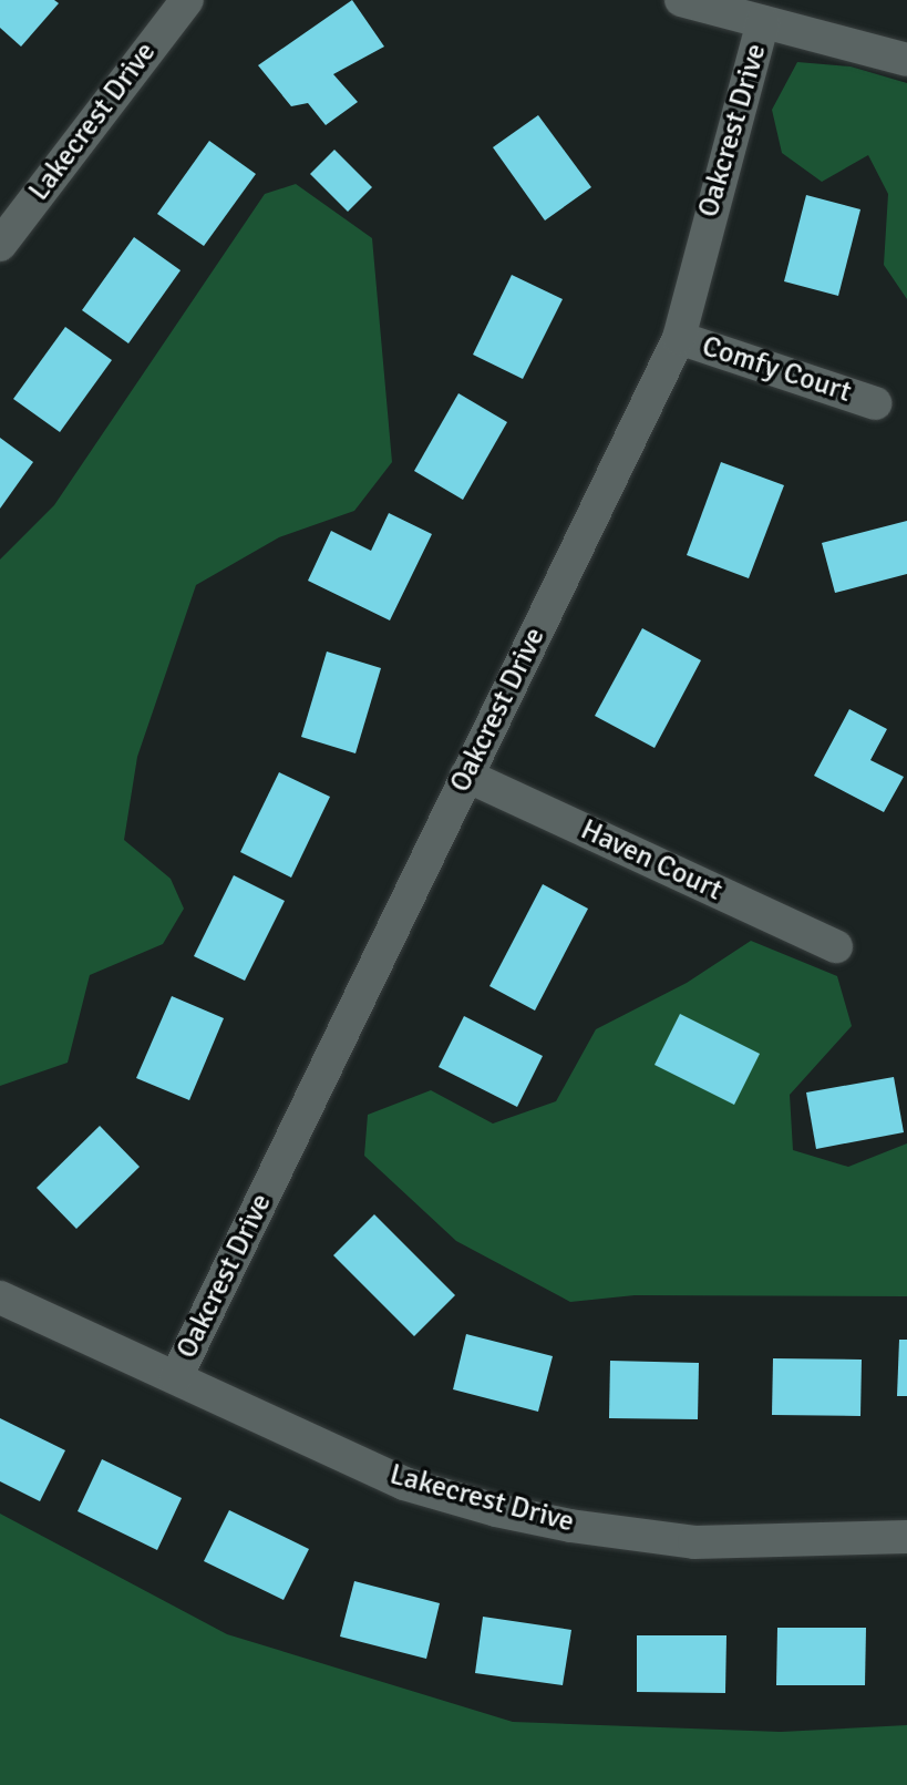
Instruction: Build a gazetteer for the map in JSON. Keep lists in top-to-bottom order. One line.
{"streets":{"street":["Lakecrest Drive","Oakcrest Drive","Comfy Court","Haven Court"]},"crossings":[["Lakecrest Drive","Oakcrest Drive"],["Oakcrest Drive","Comfy Court"],["Oakcrest Drive","Haven Court"]]}
